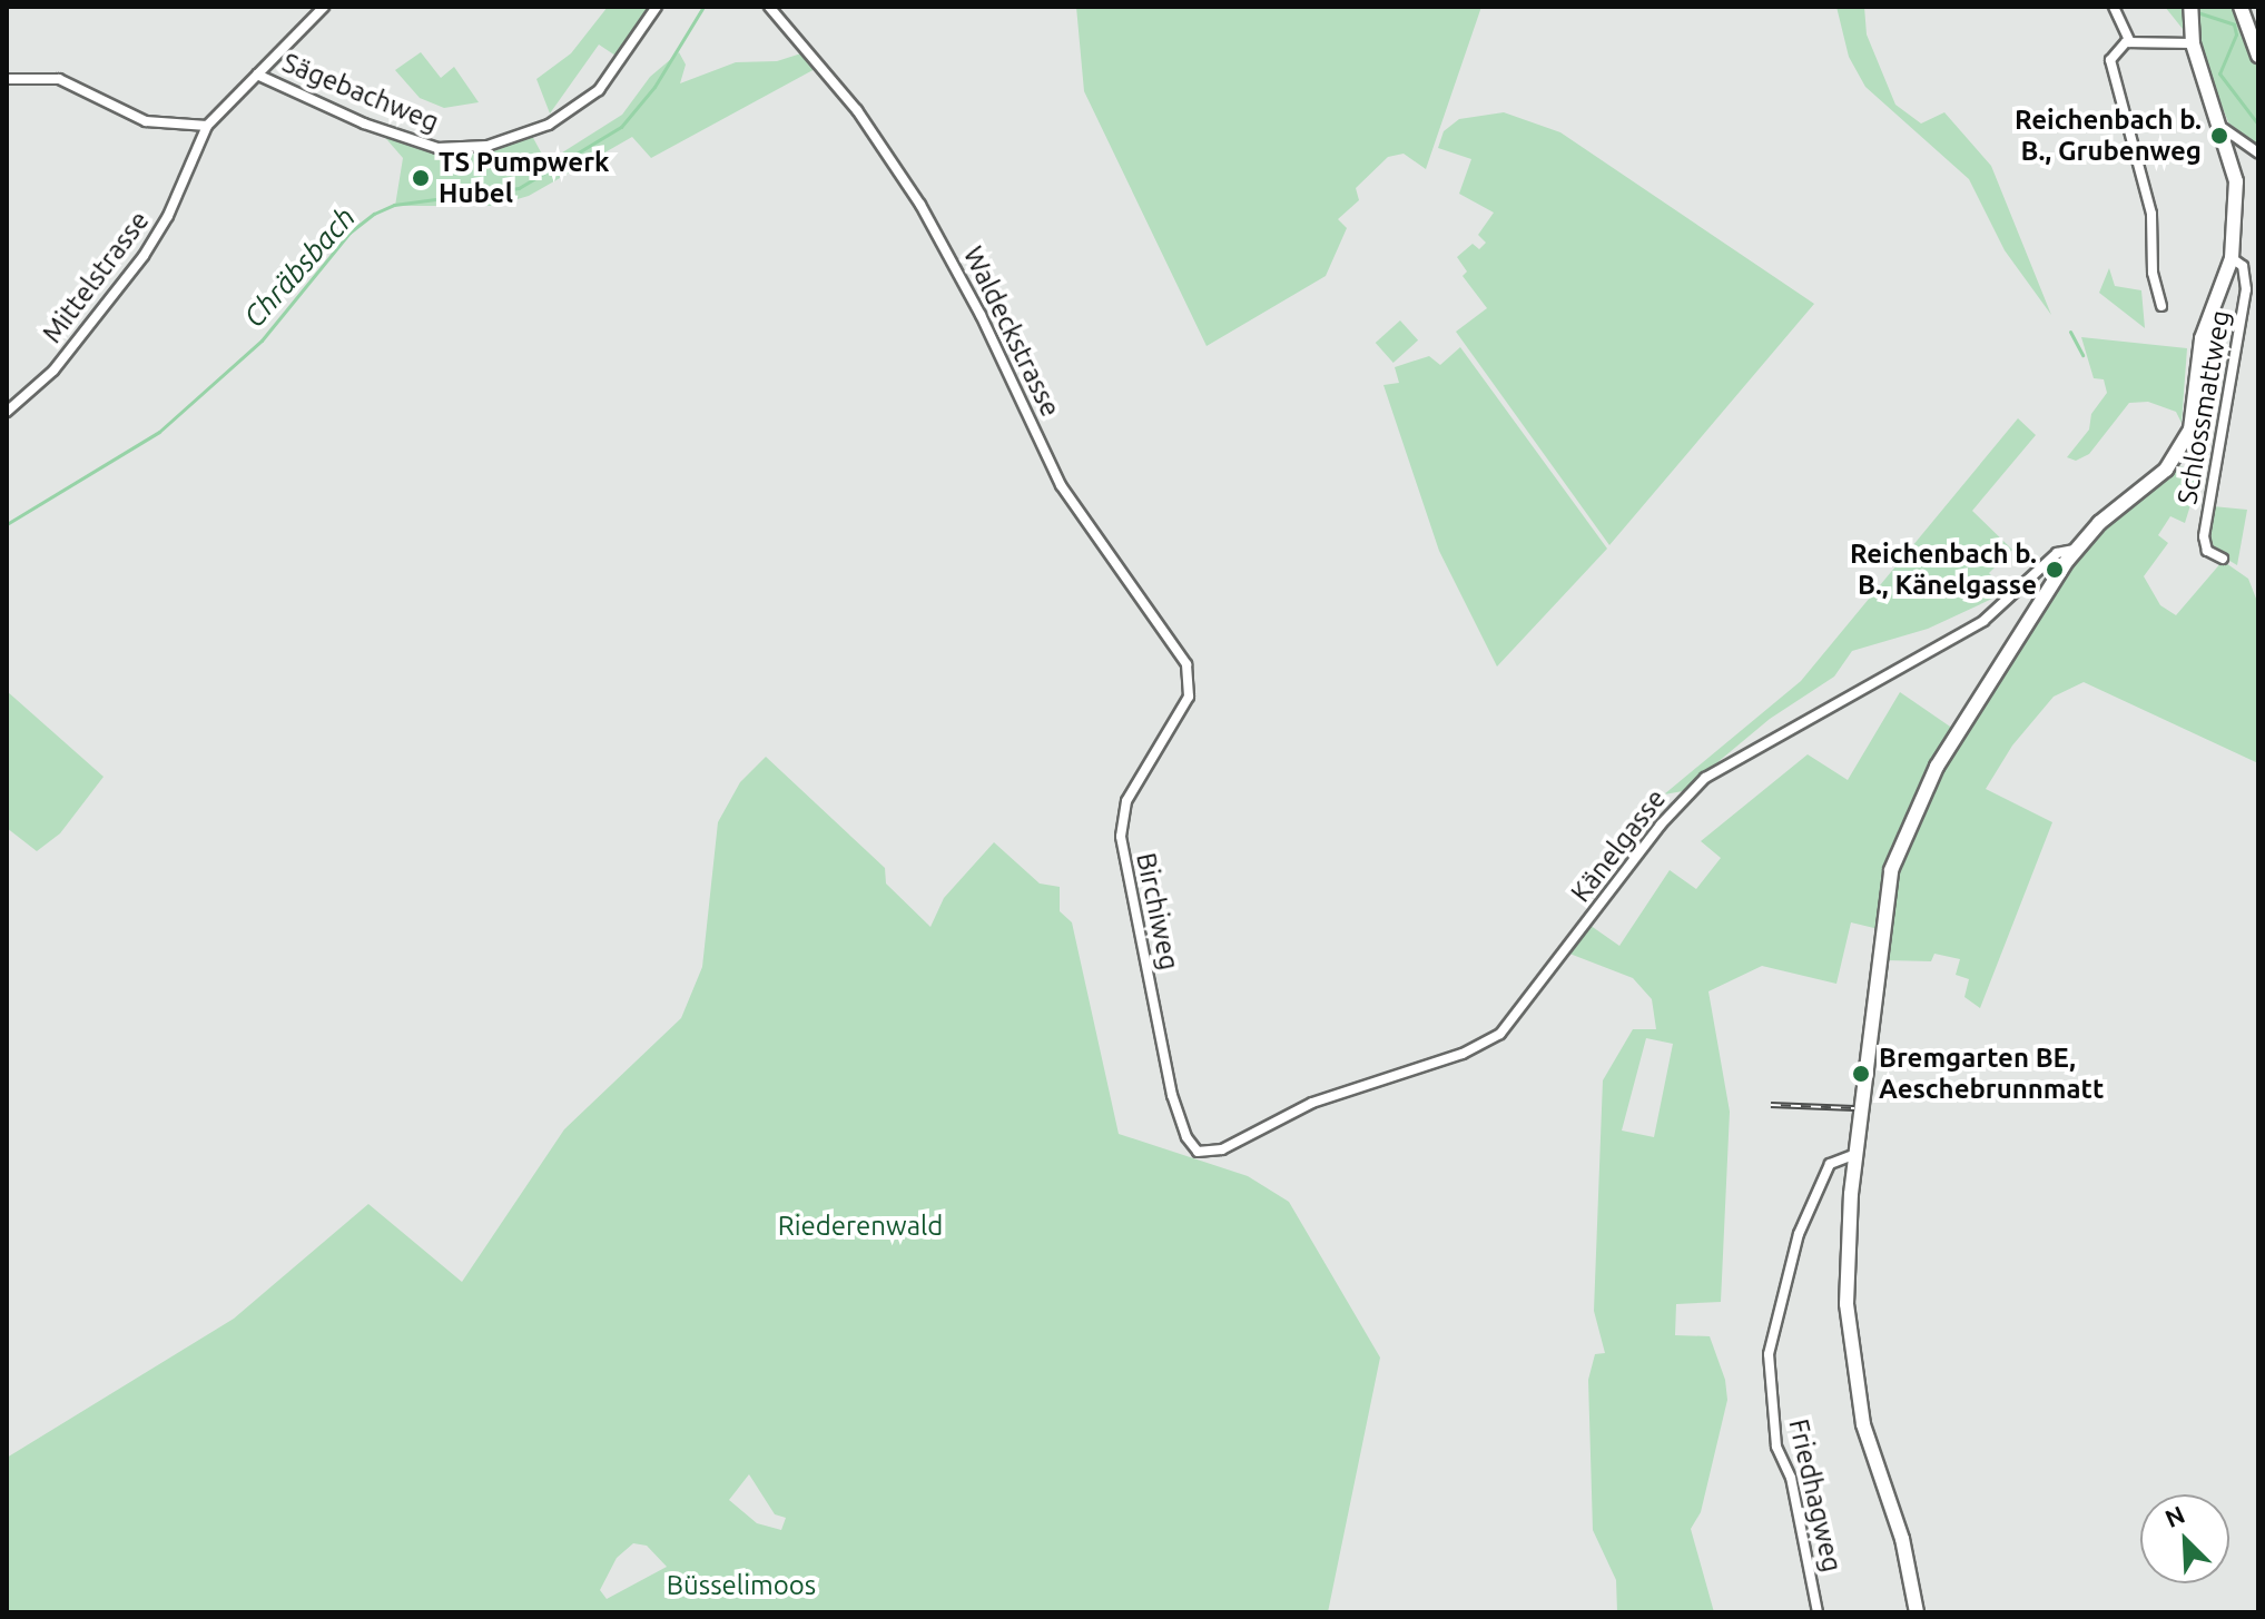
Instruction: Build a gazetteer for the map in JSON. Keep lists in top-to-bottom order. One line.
{"streets":{"street":["Sägebachweg","Mittelstrasse","Waldeckstrasse","Schlossmattweg","Känelgasse","Birchiweg","Friedhagweg"]},"crossings":[["Sägebachweg","Mittelstrasse"],["Waldeckstrasse","Birchiweg"],["Känelgasse","Birchiweg"]],"water":["Chräbsbach"],"parks":["Riederenwald","Büsselimoos"],"places":["Reichenbach b. B., Grubenweg","TS Pumpwerk Hubel","Reichenbach b. B., Känelgasse","Bremgarten BE, Aeschebrunnmatt"],"north":"top left"}
